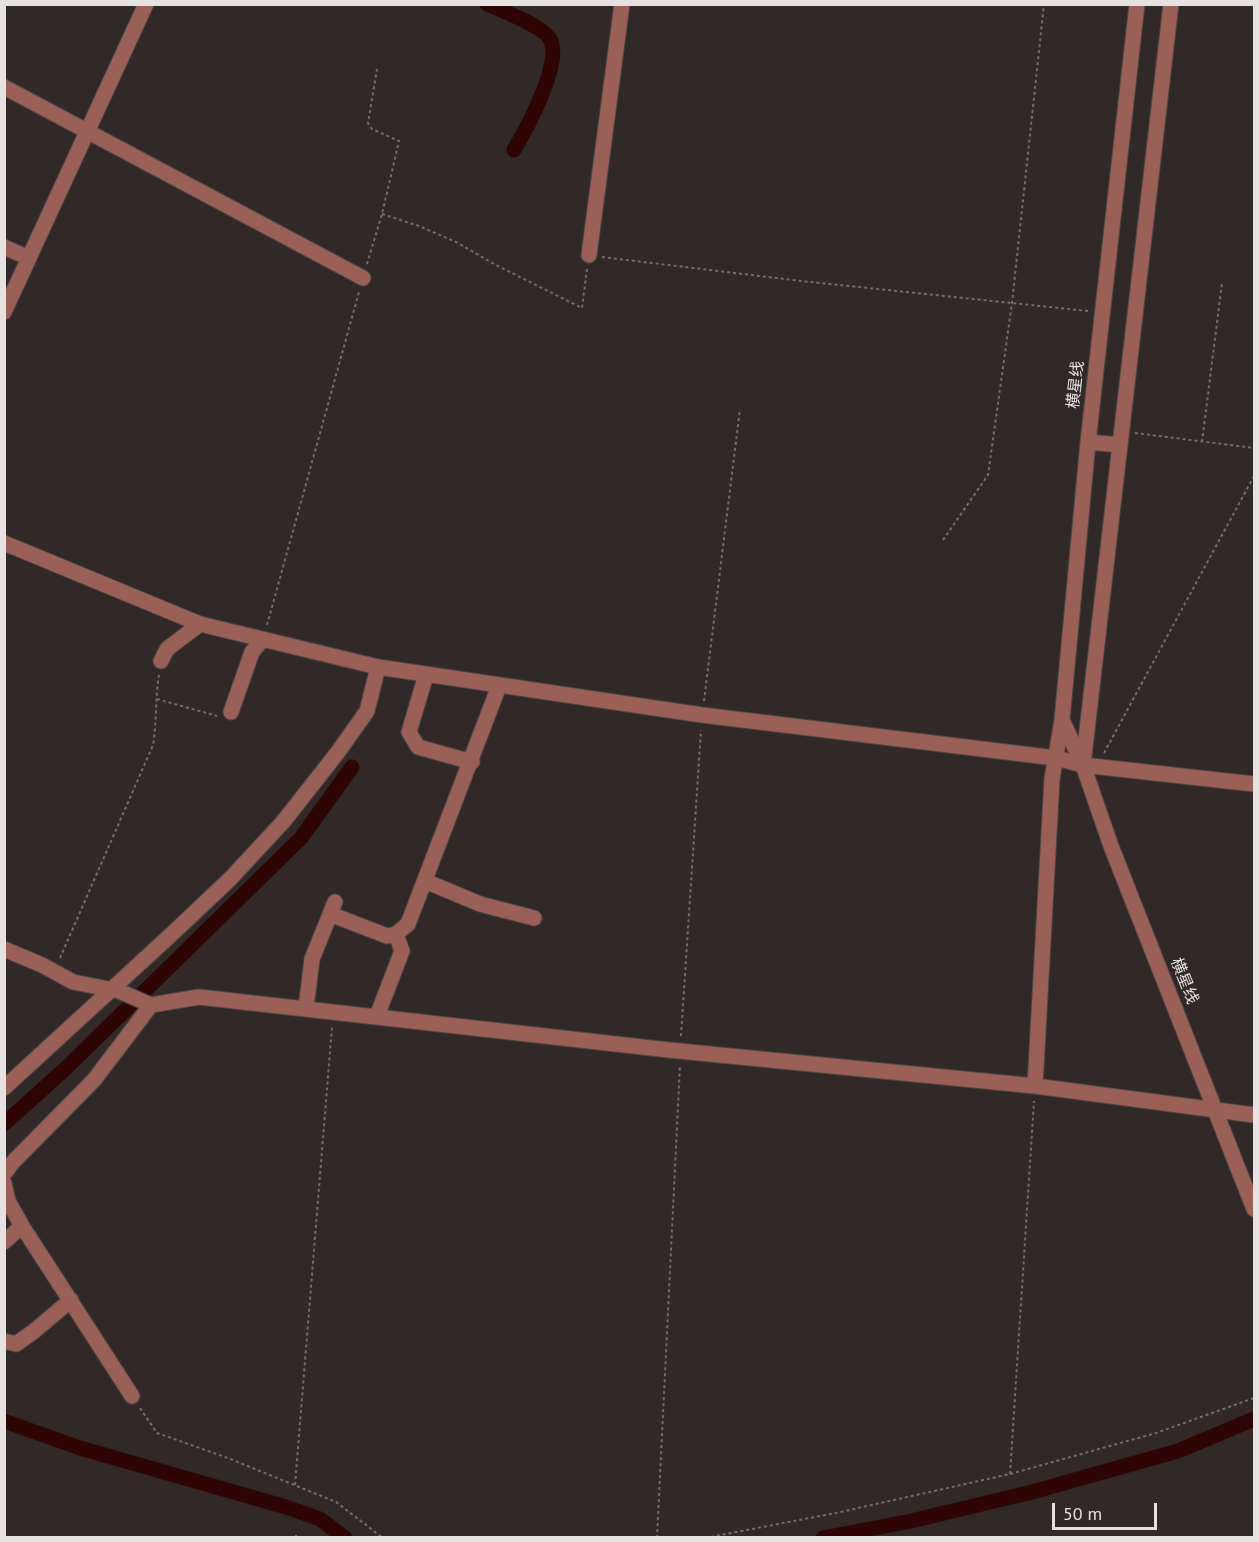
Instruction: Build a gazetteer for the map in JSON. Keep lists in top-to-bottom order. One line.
{"streets":{"street":["横星线"]},"scale_bar":"50 m"}
